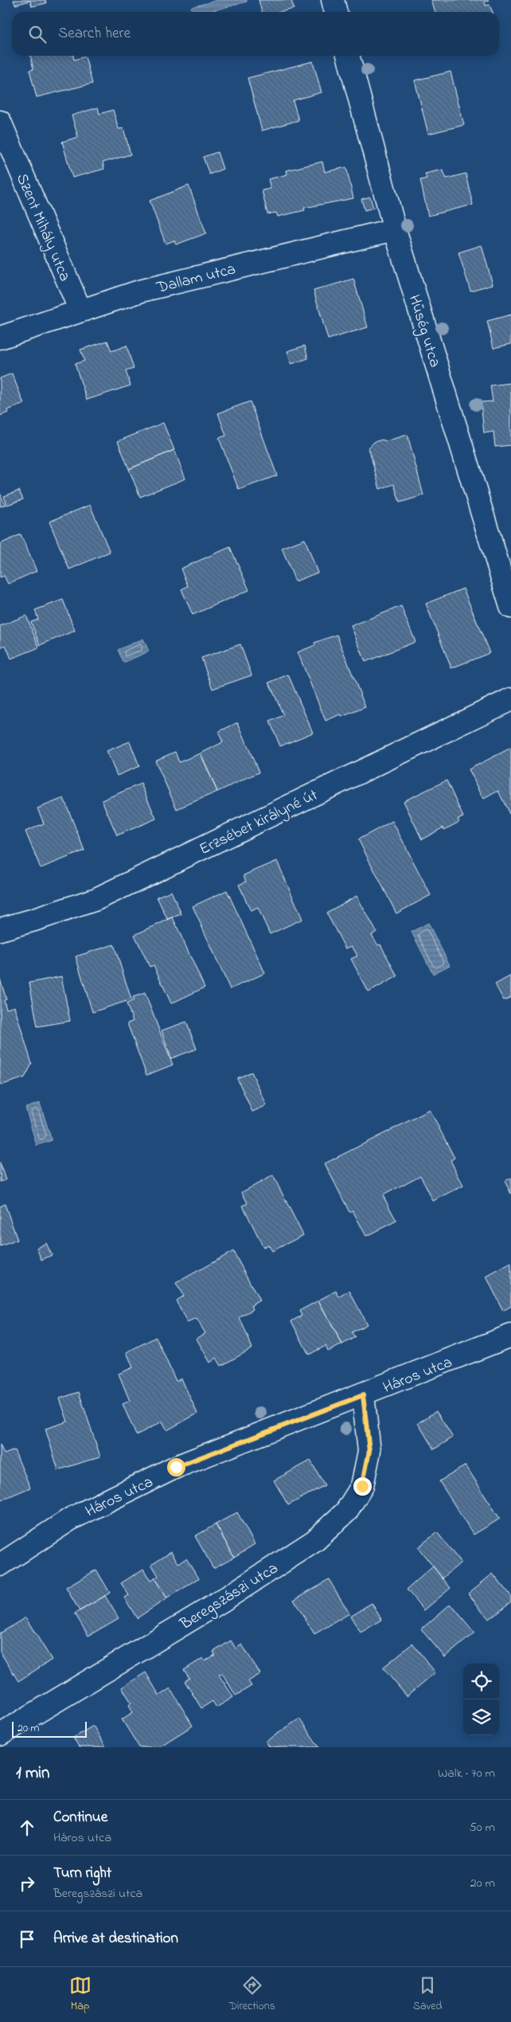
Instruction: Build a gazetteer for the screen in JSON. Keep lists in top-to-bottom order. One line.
{"streets":{"street":["Szent Mihály utca","Dallam utca","Hűség utca","Erzsébet királyné út","Háros utca","Beregszászi utca"]},"crossings":[["Szent Mihály utca","Dallam utca"],["Dallam utca","Hűség utca"],["Háros utca","Beregszászi utca"]],"scale_bar":"20 m","page":{"search":"Search here","scale":"20 m","heading":["1 min","Walk · 70 m"],"list":[["Continue","Háros utca","50 m"],["Turn right","Beregszászi utca","20 m"],"Arrive at destination"],"nav":["Map","Directions","Saved"]}}
